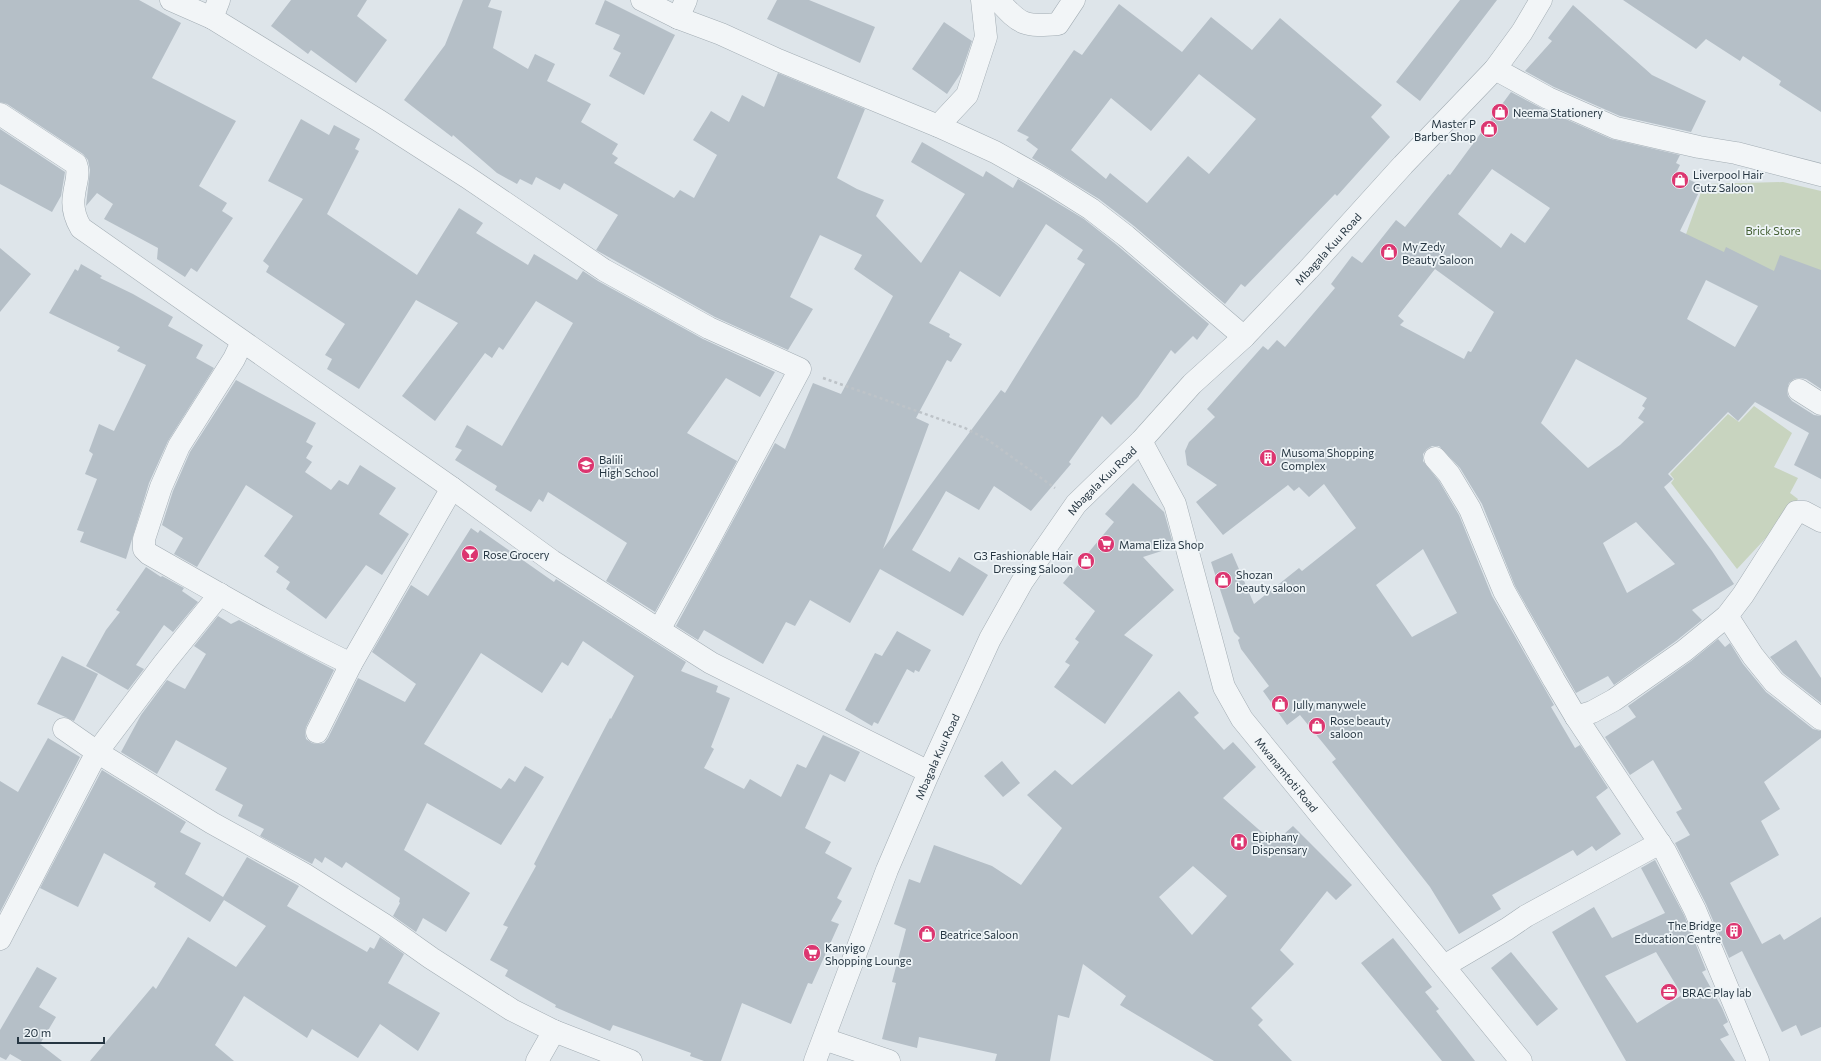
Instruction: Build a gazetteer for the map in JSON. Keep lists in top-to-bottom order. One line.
{"streets":{"street":["Mbagala Kuu Road","Mwanamtoti Road"]},"crossings":[["Mbagala Kuu Road","Mwanamtoti Road"]],"parks":["Brick Store"],"places":{"shop":["Neema Stationery","Master P Barber Shop","Liverpool Hair Cutz Saloon","My Zedy Beauty Saloon","G3 Fashionable Hair Dressing Saloon","Shozan beauty saloon","Jully manywele","Rose beauty saloon","Beatrice Saloon"],"building":["Musoma Shopping Complex","The Bridge Education Centre"],"school or university":["Balili High School"],"supermarket":["Mama Eliza Shop","Kanyigo Shopping Lounge"],"bar":["Rose Grocery"],"hospital":["Epiphany Dispensary"],"office":["BRAC Play lab"]},"scale_bar":"20 m"}
